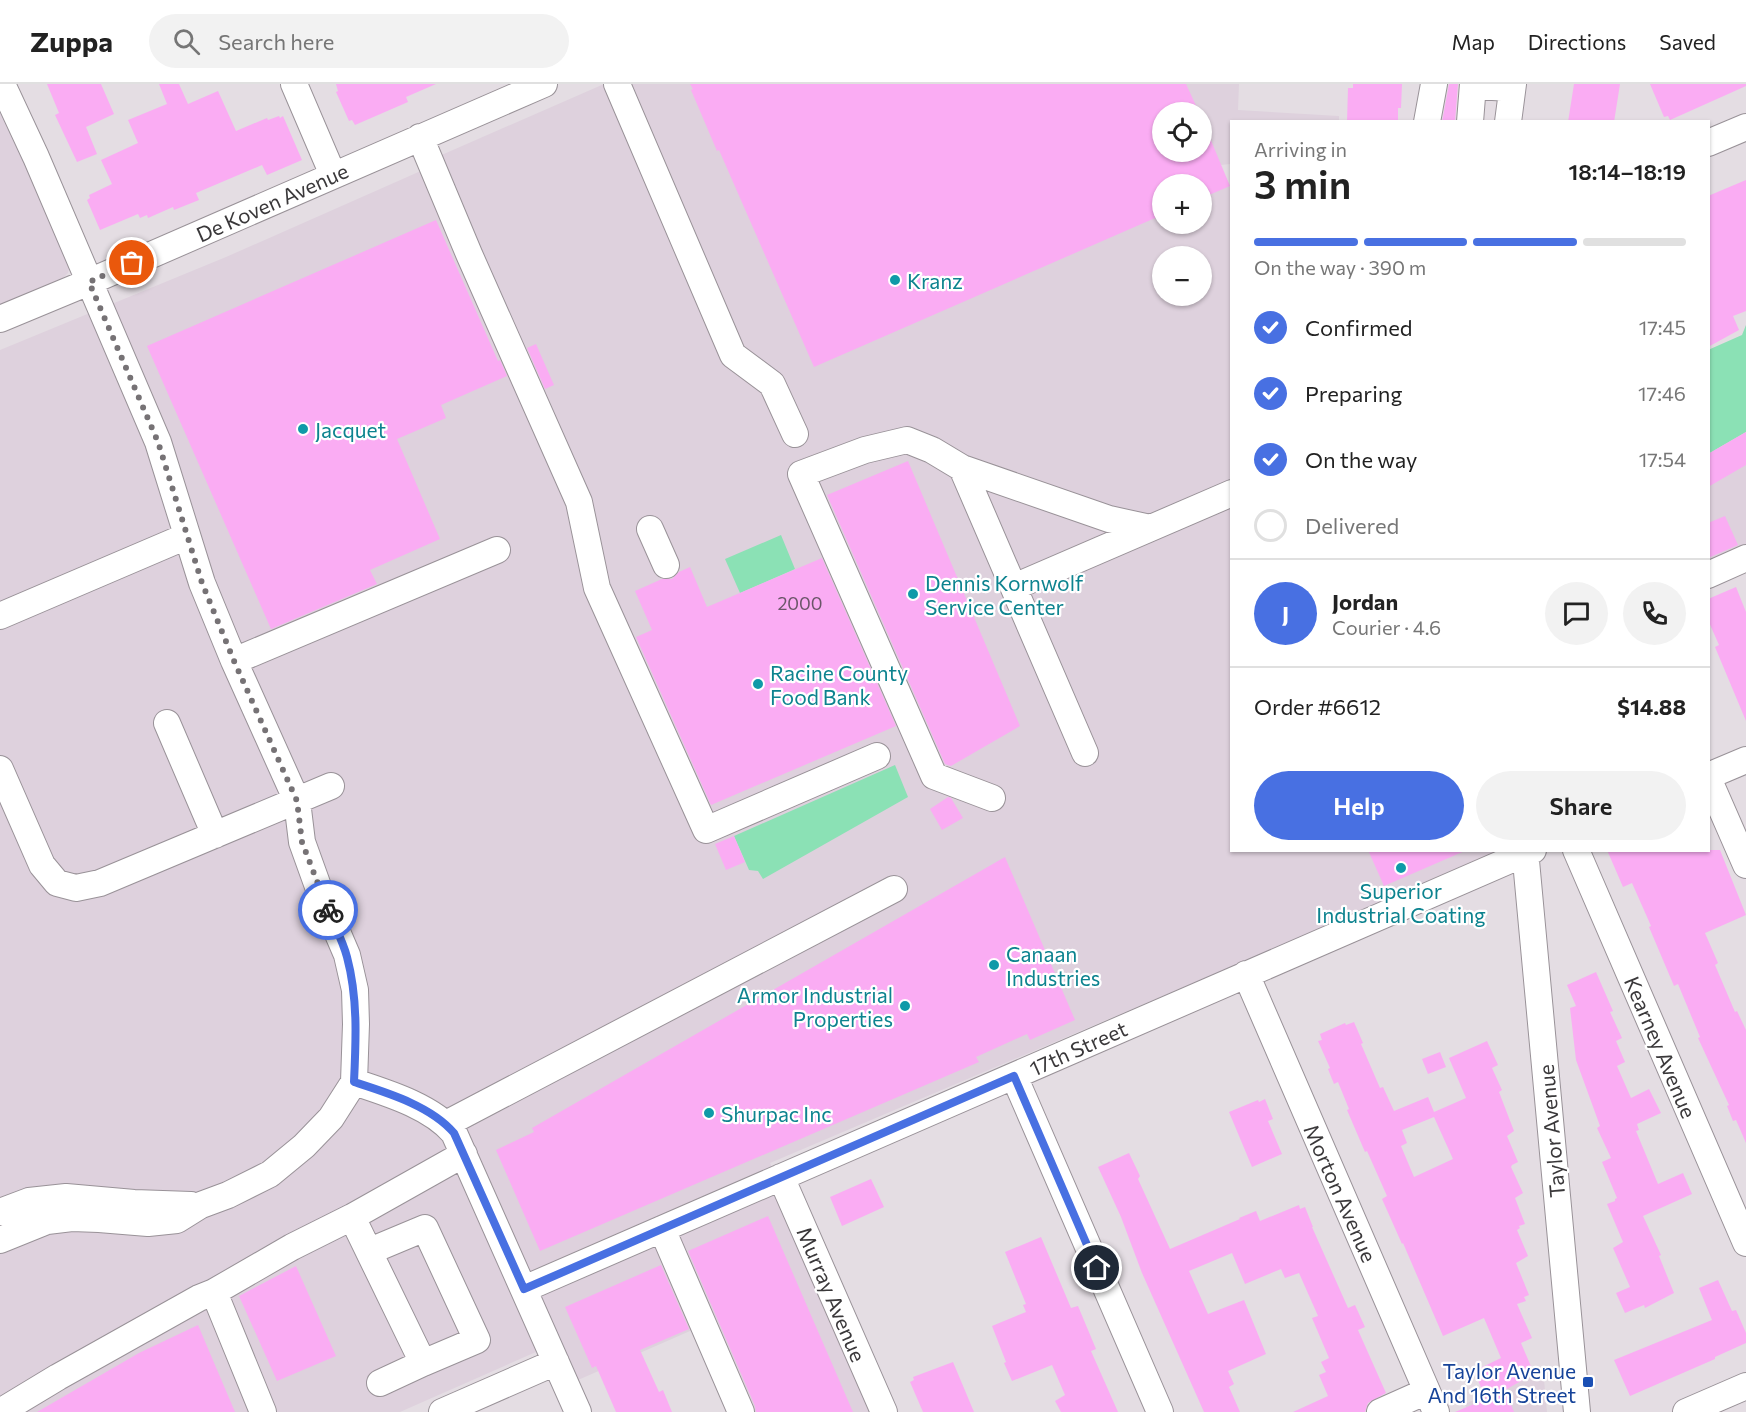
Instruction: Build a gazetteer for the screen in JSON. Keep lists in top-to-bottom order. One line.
{"streets":{"street":["De Koven Avenue","Kearney Avenue","17th Street","Taylor Avenue","Morton Avenue","Murray Avenue"]},"crossings":[["17th Street","Taylor Avenue"],["17th Street","Morton Avenue"],["17th Street","Murray Avenue"]],"places":{"other":["Kranz","Jacquet","Dennis Kornwolf Service Center","Racine County Food Bank","Superior Industrial Coating","Canaan Industries","Armor Industrial Properties","Shurpac Inc"],"transit":["Taylor Avenue And 16th Street"]},"house_numbers":["2000"],"page":{"header":"Zuppa","search":"Search here","nav":["Map","Directions","Saved"],"map_buttons":["+","−"],"heading":["3 min","Arriving in","18:14–18:19"],"panel":["Jordan","Courier · 4.6","Order #6612","$14.88"],"bar":"On the way · 390 m","list":[["Confirmed","17:45"],["Preparing","17:46"],["On the way","17:54"],"Delivered"],"round":"J","buttons":["Help","Share"]}}
